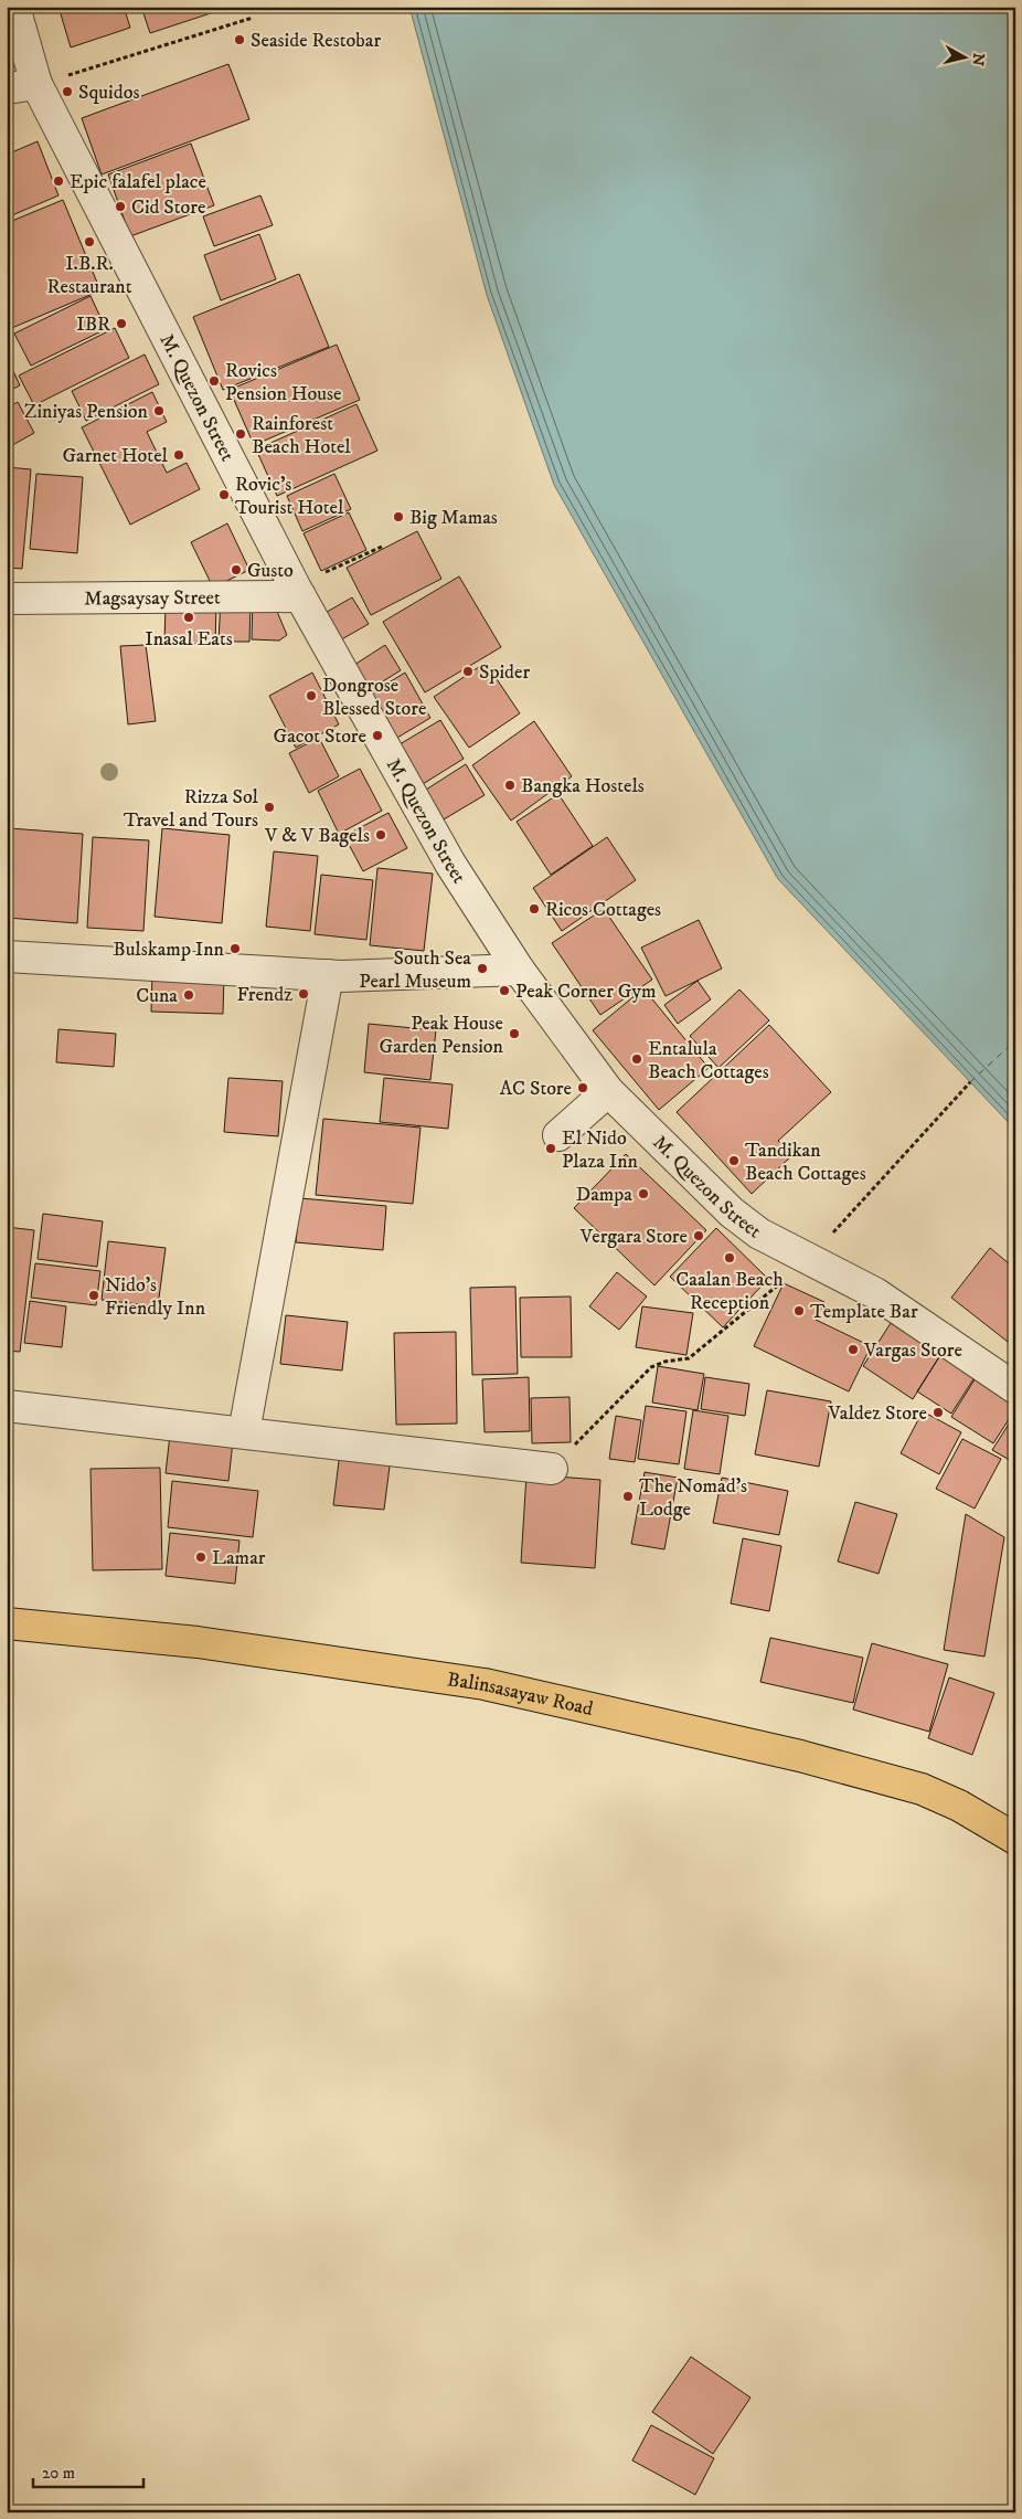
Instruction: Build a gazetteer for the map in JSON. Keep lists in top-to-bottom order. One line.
{"streets":{"main road":["Balinsasayaw Road"],"street":["M. Quezon Street","Magsaysay Street"]},"crossings":[["M. Quezon Street","Magsaysay Street"]],"places":["Seaside Restobar","Squidos","Epic falafel place","Cid Store","I.B.R. Restaurant","IBR","Rovics Pension House","Ziniyas Pension","Rainforest Beach Hotel","Garnet Hotel","Rovic's Tourist Hotel","Big Mamas","Gusto","Inasal Eats","Spider","Dongrose Blessed Store","Gacot Store","Bangka Hostels","Rizza Sol Travel and Tours","V & V Bagels","Ricos Cottages","Bulskamp Inn","South Sea Pearl Museum","Peak Corner Gym","Frendz","Cuna","Peak House Garden Pension","Entalula Beach Cottages","AC Store","El Nido Plaza Inn","Tandikan Beach Cottages","Dampa","Vergara Store","Caalan Beach Reception","Nido's Friendly Inn","Template Bar","Vargas Store","Valdez Store","The Nomad’s Lodge","Lamar"],"scale_bar":"20 m","north":"right"}
